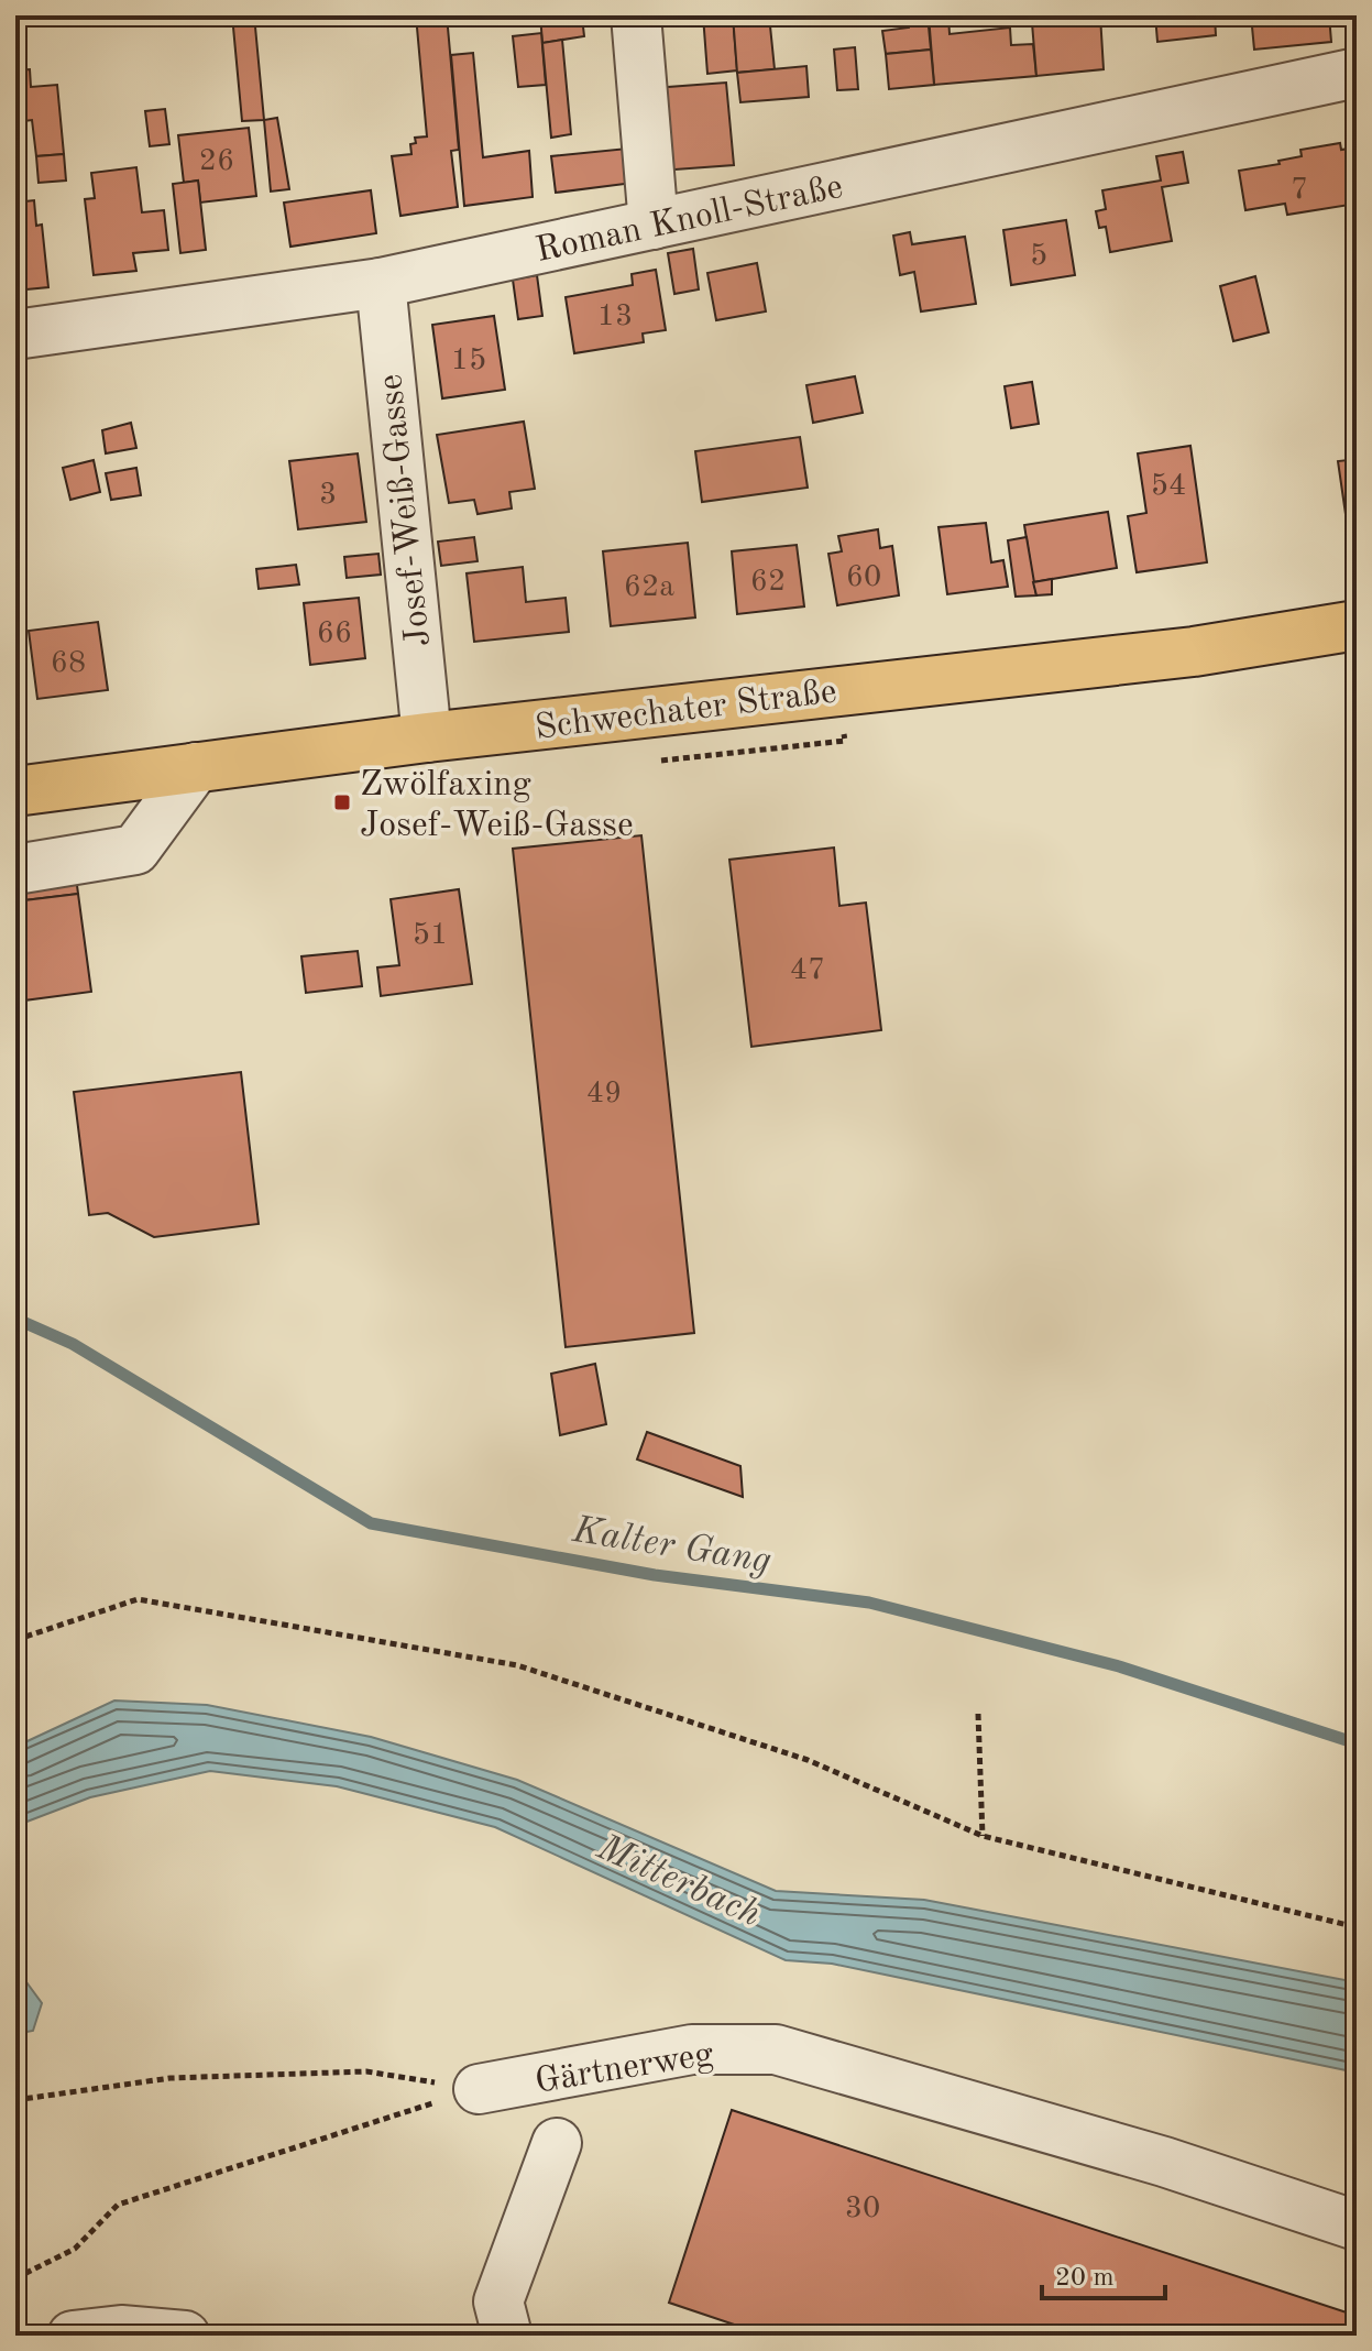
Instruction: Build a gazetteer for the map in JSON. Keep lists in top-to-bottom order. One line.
{"streets":{"main road":["Schwechater Straße"],"street":["Roman Knoll-Straße","Josef-Weiß-Gasse","Gärtnerweg"]},"crossings":[["Roman Knoll-Straße","Josef-Weiß-Gasse"],["Josef-Weiß-Gasse","Schwechater Straße"]],"water":["Kalter Gang","Mitterbach"],"places":{"transit":["Zwölfaxing Josef-Weiß-Gasse"]},"house_numbers":["26","7","5","13","15","54","3","60","62","62a","66","68","51","47","49","30"],"scale_bar":"20 m"}
